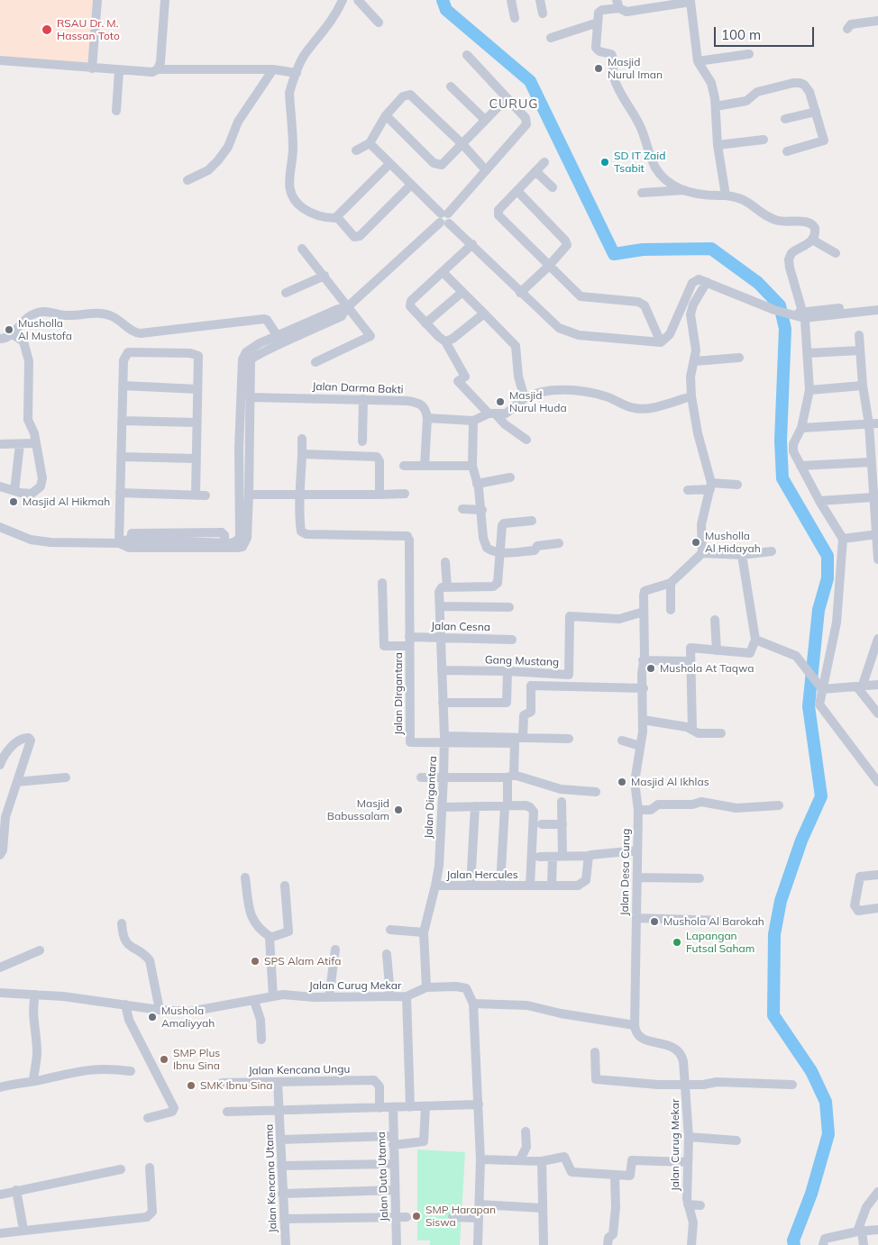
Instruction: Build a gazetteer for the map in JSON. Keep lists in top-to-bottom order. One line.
{"streets":{"street":["Jalan Darma Bakti","Jalan Cesna","Gang Mustang","Jalan DIrgantara","Jalan Dirgantara","Jalan Desa Curug","Jalan Hercules","Jalan Curug Mekar","Jalan Kencana Ungu","Jalan Duta Utama","Jalan Kencana Utama"]},"crossings":[["Jalan Cesna","Jalan DIrgantara"],["Jalan Cesna","Jalan Dirgantara"],["Gang Mustang","Jalan Dirgantara"],["Gang Mustang","Jalan Desa Curug"],["Jalan DIrgantara","Jalan Dirgantara"],["Jalan Dirgantara","Jalan Hercules"],["Jalan Dirgantara","Jalan Curug Mekar"],["Jalan Desa Curug","Jalan Curug Mekar"],["Jalan Kencana Ungu","Jalan Kencana Utama"]],"districts":["CURUG"],"places":["RSAU Dr. M. Hassan Toto","Masjid Nurul Iman","SD IT Zaid Tsabit","Musholla Al Mustofa","Masjid Nurul Huda","Masjid Al Hikmah","Musholla Al Hidayah","Mushola At Taqwa","Masjid Al Ikhlas","Masjid Babussalam","Mushola Al Barokah","Lapangan Futsal Saham","SPS Alam Atifa","Mushola Amaliyyah","SMP Plus Ibnu Sina","SMK Ibnu Sina","SMP Harapan Siswa"],"scale_bar":"100 m"}
